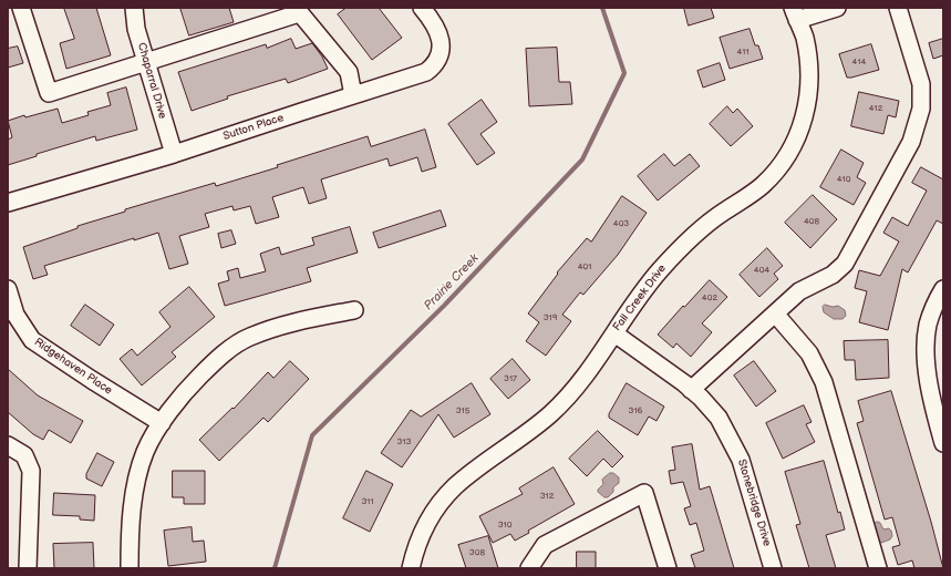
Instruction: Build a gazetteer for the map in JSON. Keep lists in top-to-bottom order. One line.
{"streets":{"street":["Chaparral Drive","Sutton Place","Fall Creek Drive","Ridgehaven Place","Stonebridge Drive"]},"crossings":[["Chaparral Drive","Sutton Place"],["Fall Creek Drive","Stonebridge Drive"]],"water":["Prairie Creek"],"house_numbers":["411","414","412","410","408","403","401","404","402","319","317","315","316","313","312","311","310","308"]}
